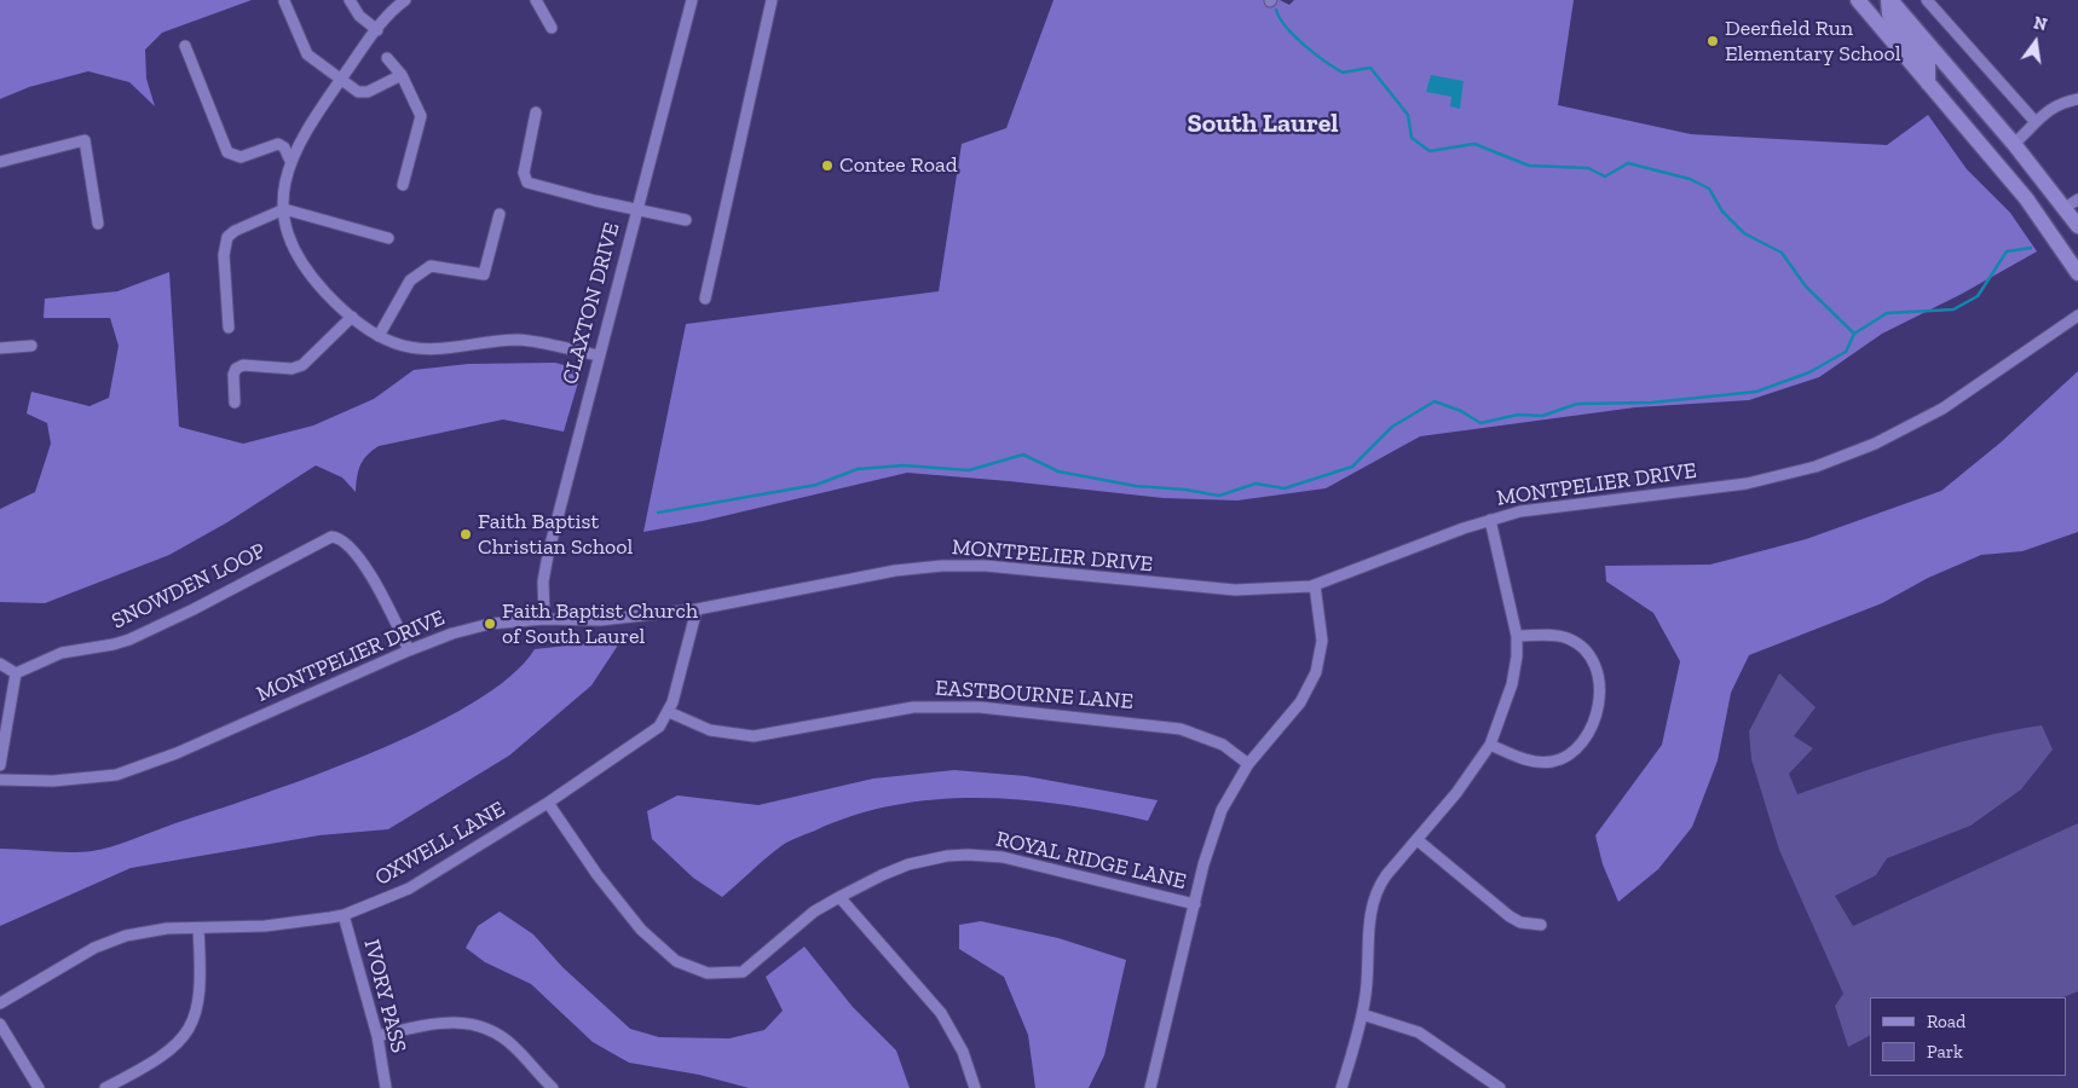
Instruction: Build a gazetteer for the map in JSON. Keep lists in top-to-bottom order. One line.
{"streets":{"street":["CLAXTON DRIVE","MONTPELIER DRIVE","SNOWDEN LOOP","EASTBOURNE LANE","OXWELL LANE","ROYAL RIDGE LANE","IVORY PASS"]},"crossings":[["CLAXTON DRIVE","MONTPELIER DRIVE"],["MONTPELIER DRIVE","SNOWDEN LOOP"],["MONTPELIER DRIVE","OXWELL LANE"],["EASTBOURNE LANE","OXWELL LANE"],["OXWELL LANE","ROYAL RIDGE LANE"],["OXWELL LANE","IVORY PASS"]],"districts":["South Laurel"],"places":["Deerfield Run Elementary School","Contee Road","Faith Baptist Christian School","Faith Baptist Church of South Laurel"],"legend":["Road","Park"],"north":"top"}
